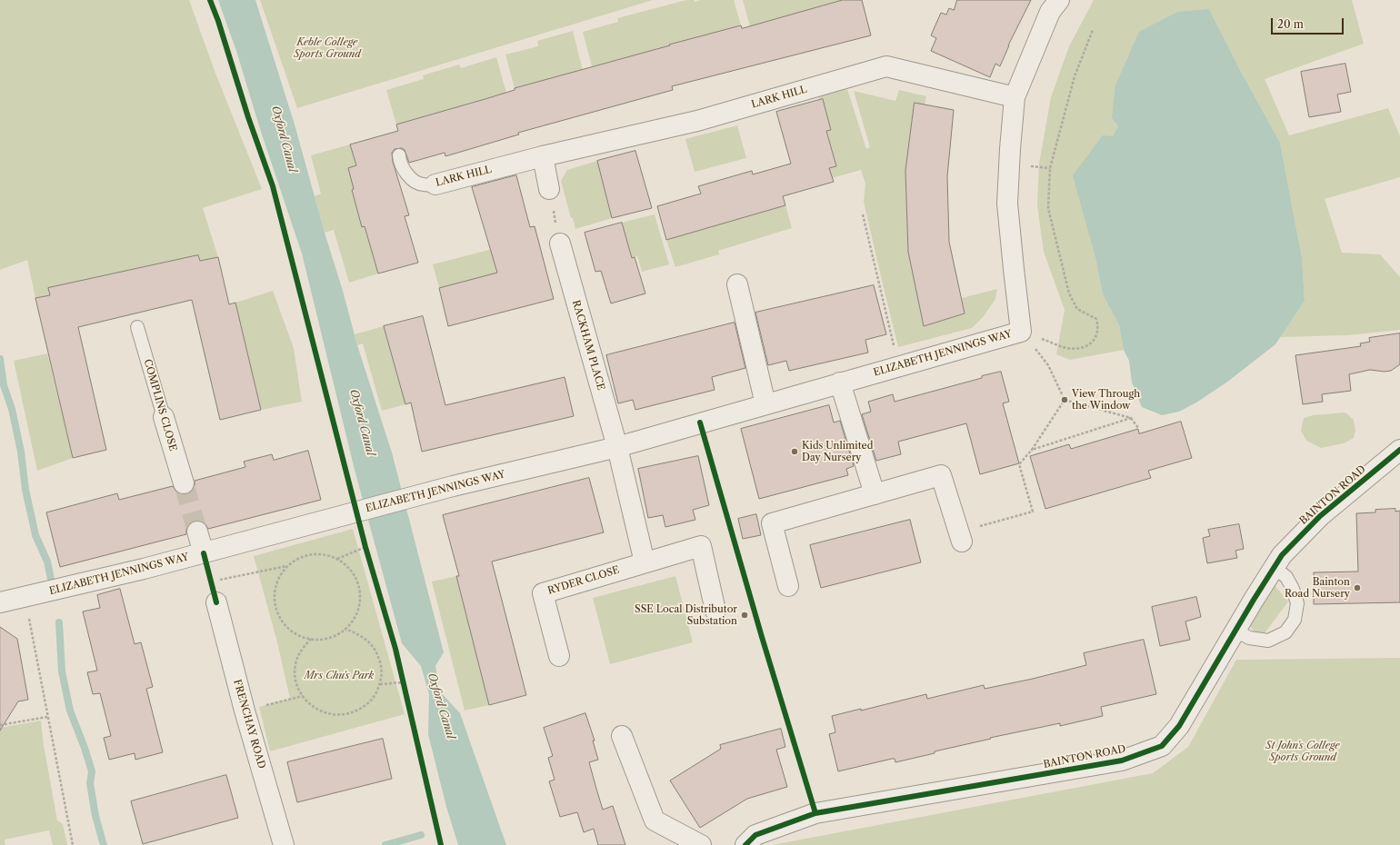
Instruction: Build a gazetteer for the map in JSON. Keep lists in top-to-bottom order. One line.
{"streets":{"street":["LARK HILL","RACKHAM PLACE","ELIZABETH JENNINGS WAY","COMPLINS CLOSE","BAINTON ROAD","RYDER CLOSE","FRENCHAY ROAD"]},"crossings":[["LARK HILL","ELIZABETH JENNINGS WAY"],["RACKHAM PLACE","ELIZABETH JENNINGS WAY"]],"water":["Oxford Canal"],"parks":["Keble College Sports Ground","Mrs Chu's Park","St John's College Sports Ground"],"places":["View Through the Window","Kids Unlimited Day Nursery","Bainton Road Nursery","SSE Local Distributor Substation"],"scale_bar":"20 m"}
